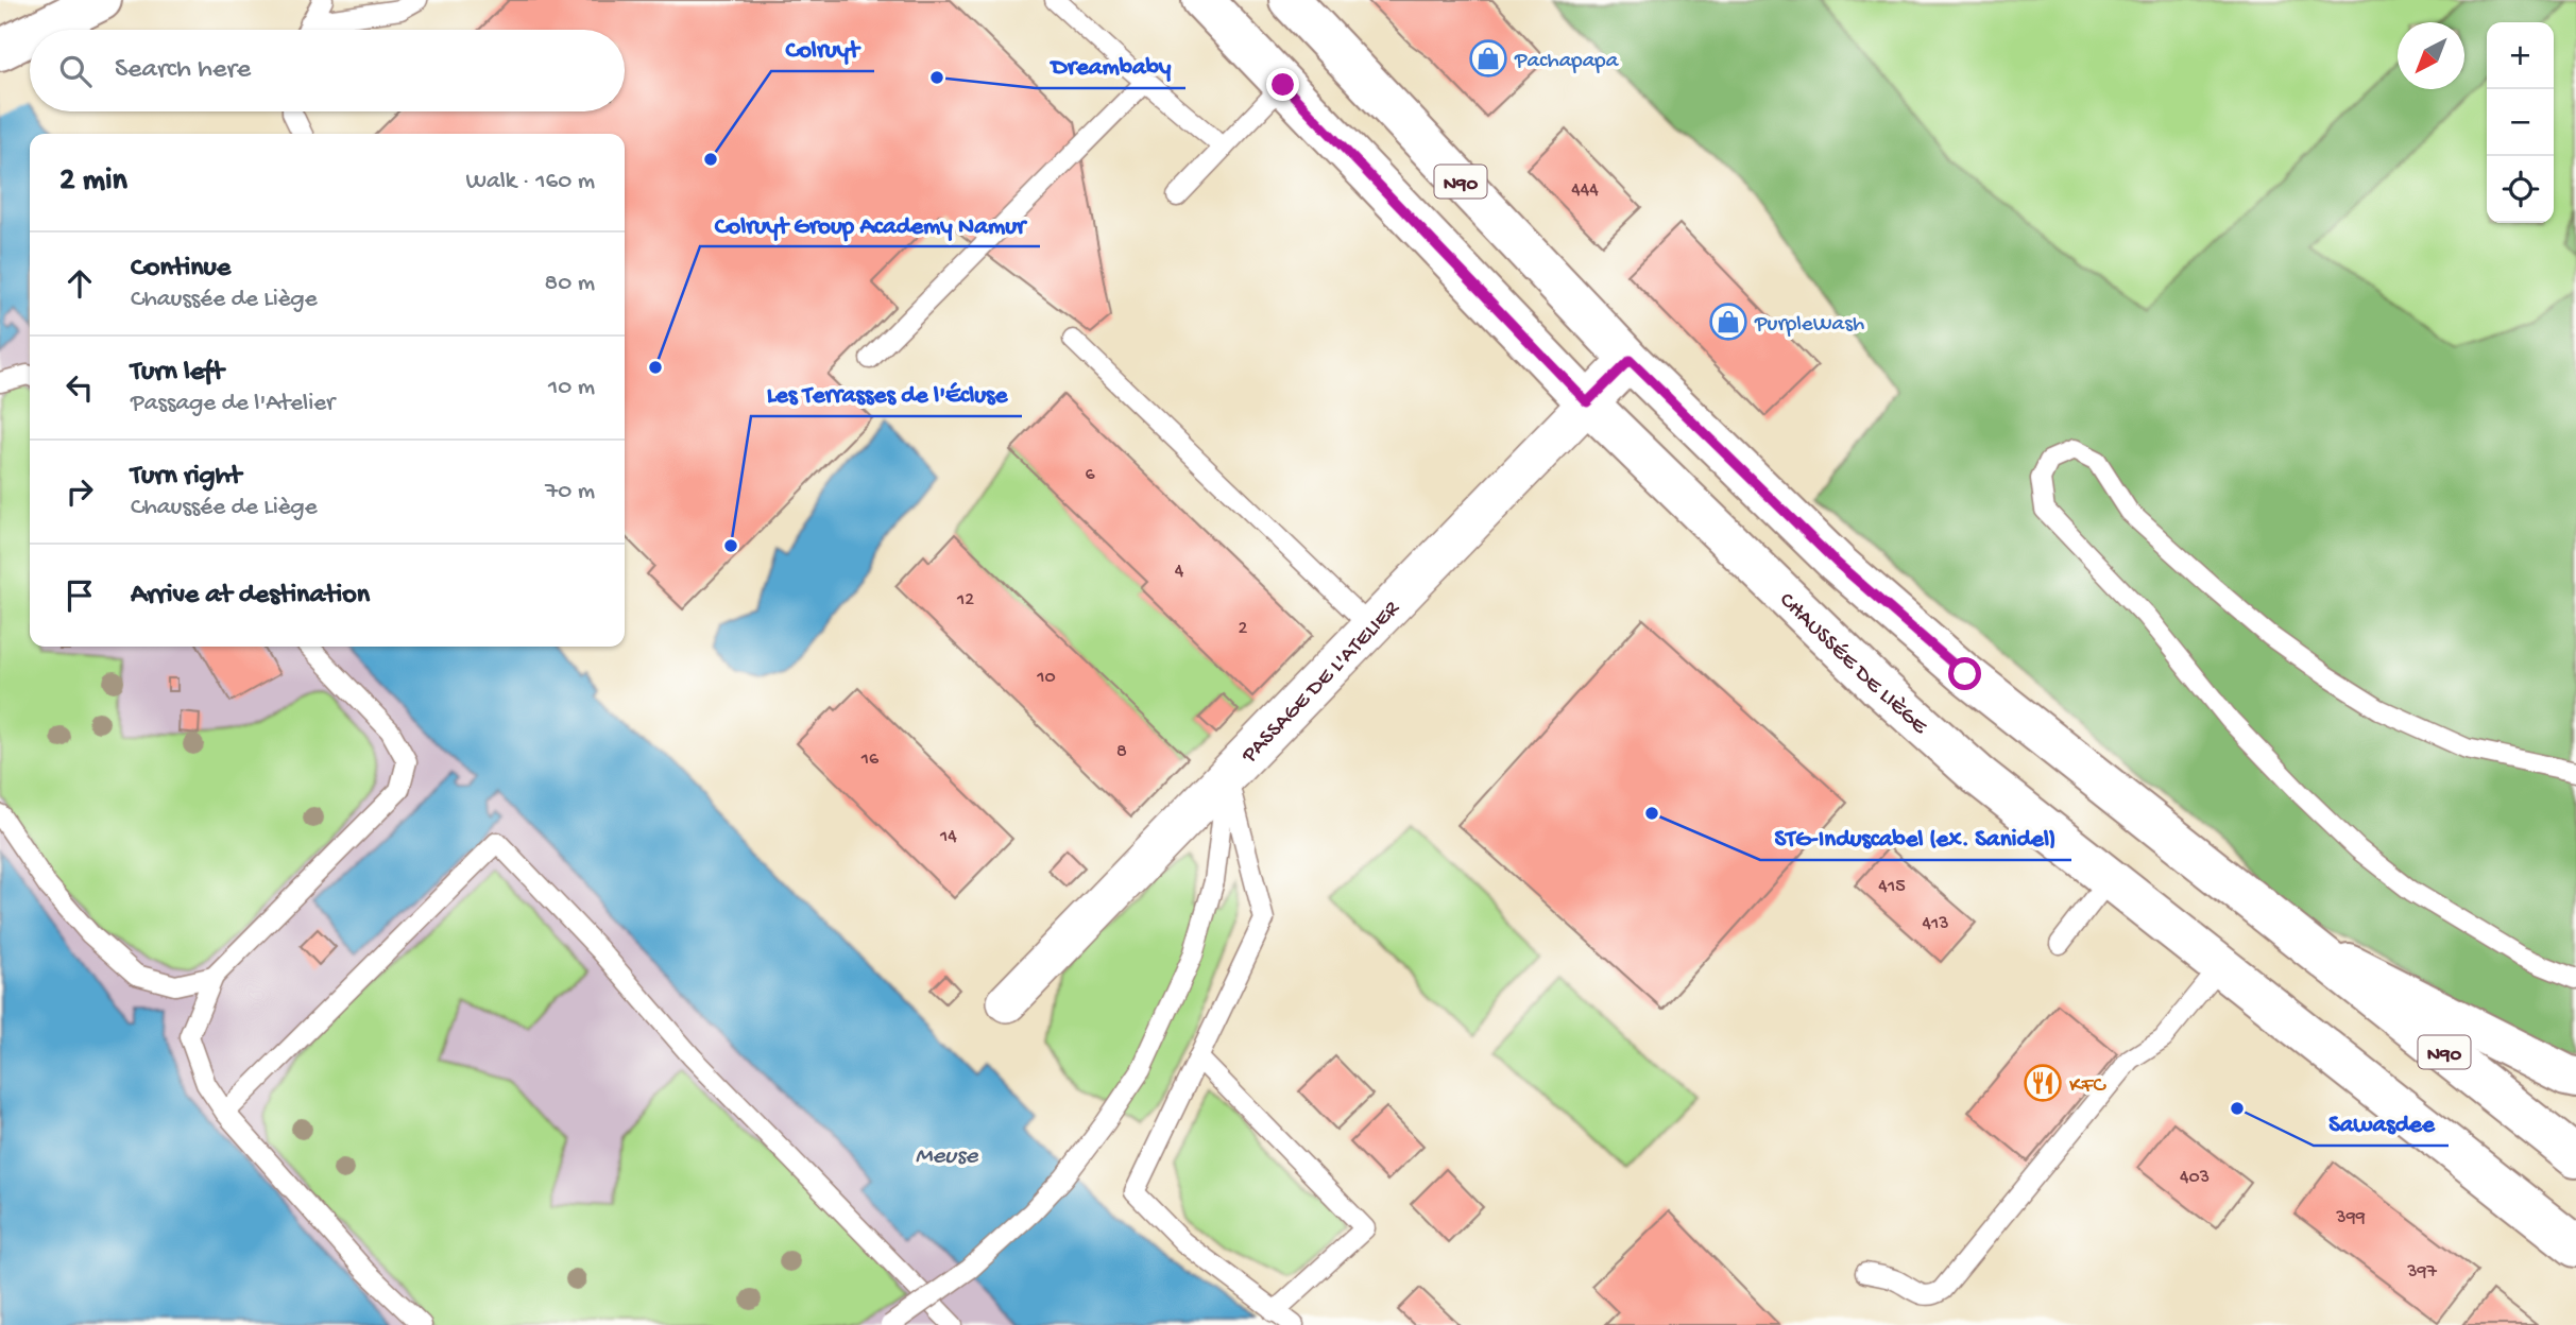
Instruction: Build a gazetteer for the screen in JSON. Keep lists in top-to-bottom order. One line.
{"streets":{"main road":["N90","CHAUSSÉE DE LIÈGE"],"street":["PASSAGE DE L'ATELIER"]},"crossings":[["N90","PASSAGE DE L'ATELIER"],["CHAUSSÉE DE LIÈGE","PASSAGE DE L'ATELIER"]],"water":["Meuse"],"places":{"shop":["Pachapapa","PurpleWash"],"other":["Dreambaby","Colruyt","Colruyt Group Academy Namur","Les Terrasses de l'Écluse","STG-Induscabel (ex. Sanidel)","Sawasdee"],"restaurant":["KFC"]},"house_numbers":["444","6","4","12","2","10","8","16","14","415","413","403","399","397"],"north":"bottom left","page":{"map_buttons":["+","−"],"search":"Search here","heading":["2 min","Walk · 160 m"],"list":[["Continue","Chaussée de Liège","80 m"],["Turn left","Passage de l'Atelier","10 m"],["Turn right","Chaussée de Liège","70 m"],"Arrive at destination"]}}
